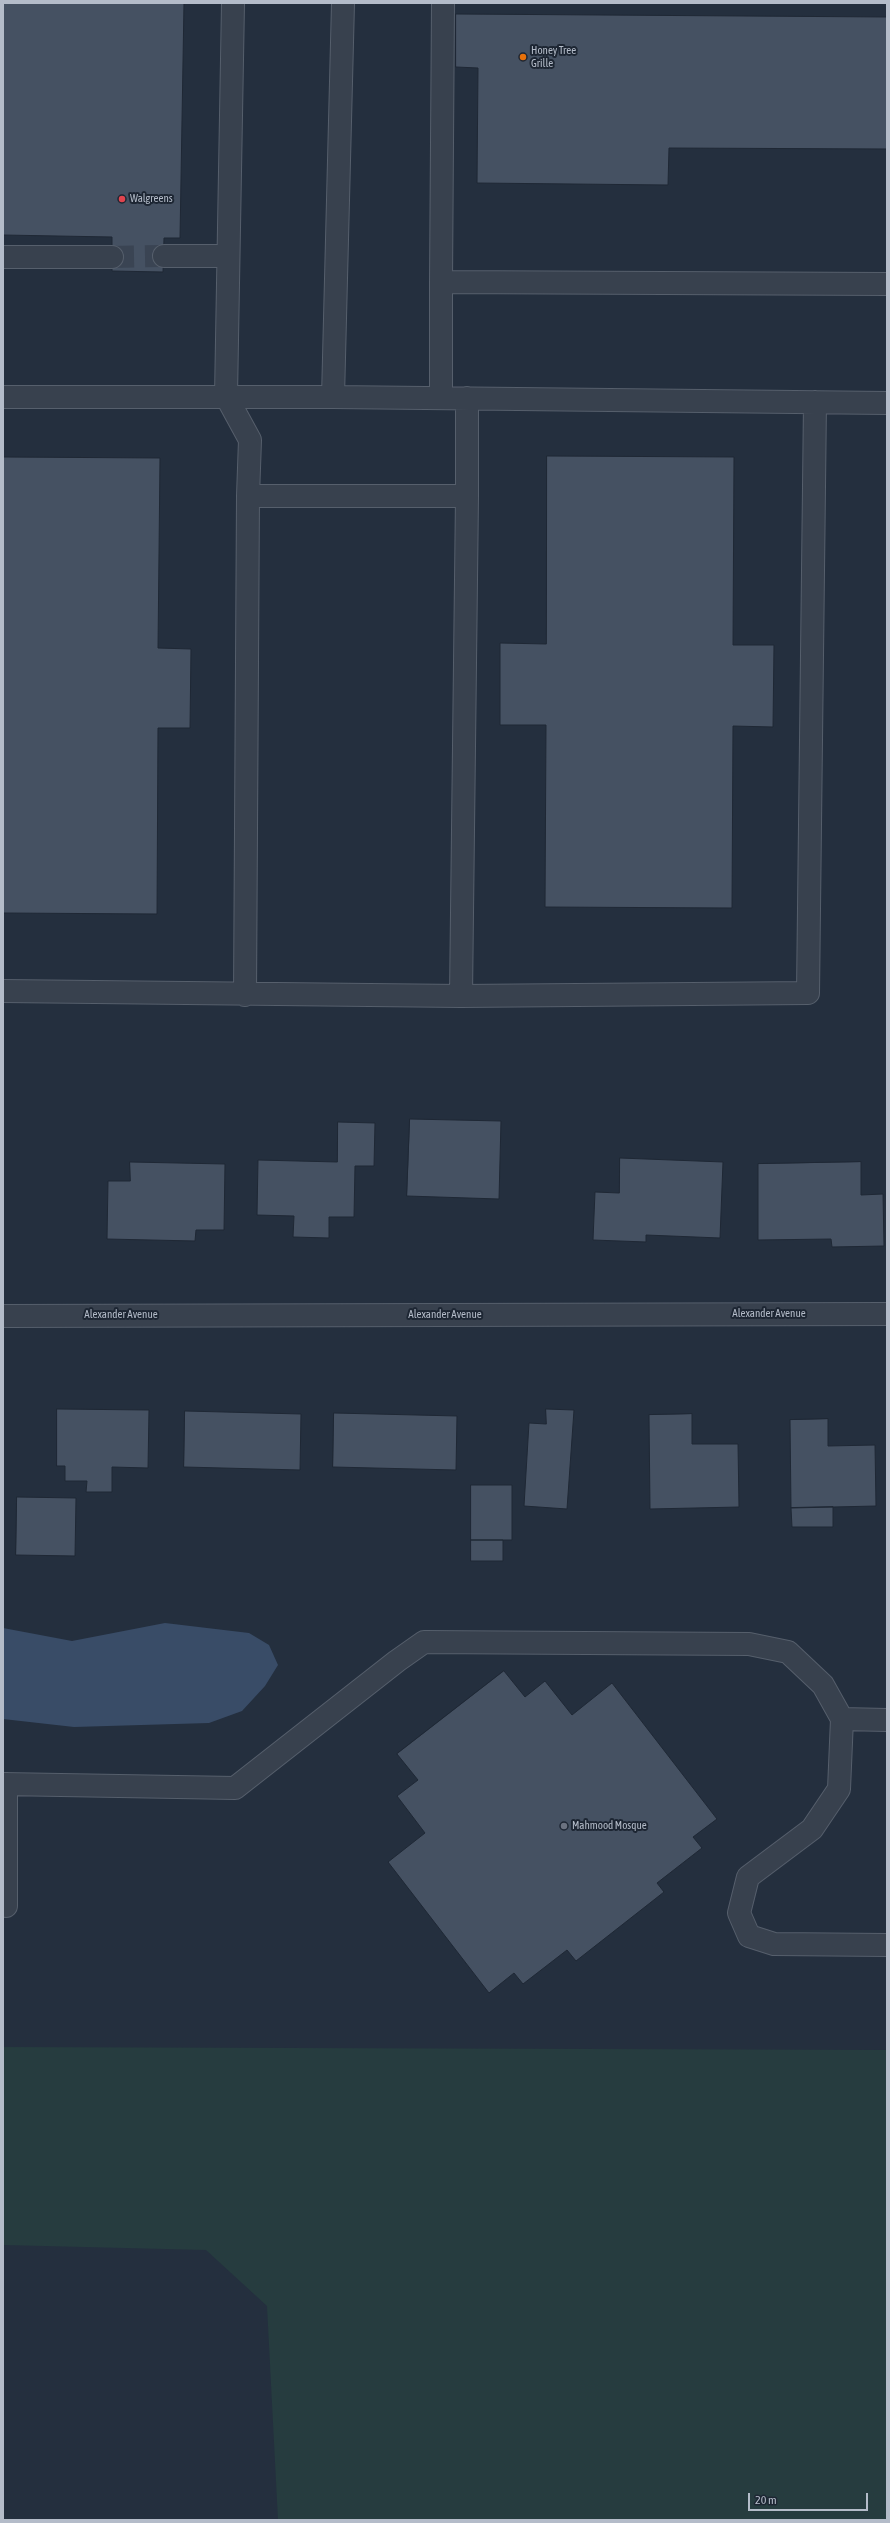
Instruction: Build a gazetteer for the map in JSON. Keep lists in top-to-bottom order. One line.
{"streets":{"street":["Alexander Avenue"]},"places":["Honey Tree Grille","Walgreens","Mahmood Mosque"],"scale_bar":"20 m"}
